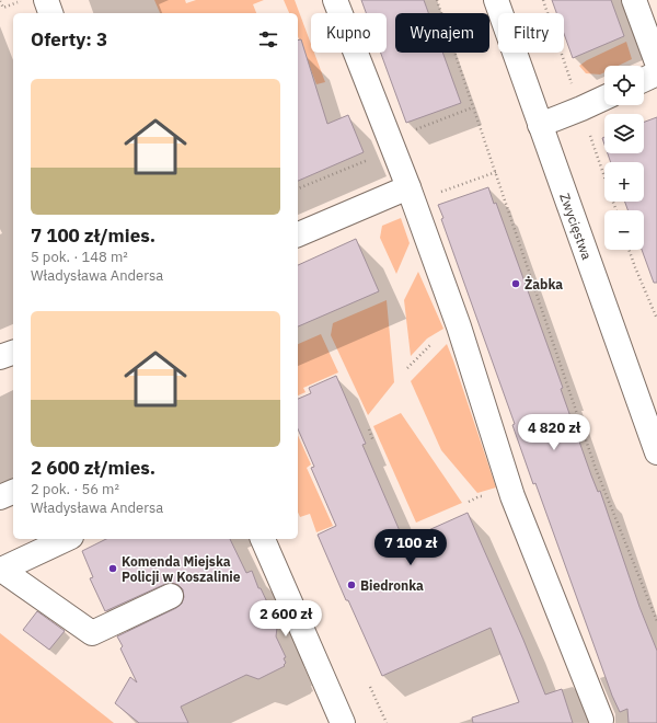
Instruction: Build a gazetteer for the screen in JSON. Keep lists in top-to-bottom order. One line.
{"streets":{"street":["Zwycięstwa"]},"places":["Żabka","Komenda Miejska Policji w Koszalinie","Biedronka"],"page":{"chip":["Kupno","Wynajem","Filtry"],"heading":"Oferty: 3","map_buttons":["+","−"],"list":[{"name":"7 100 zł/mies.","note":"5 pok. · 148 m² · Władysława Andersa"},{"name":"2 600 zł/mies.","note":"2 pok. · 56 m² · Władysława Andersa"}],"price":["4 820 zł","7 100 zł","2 600 zł"]}}
